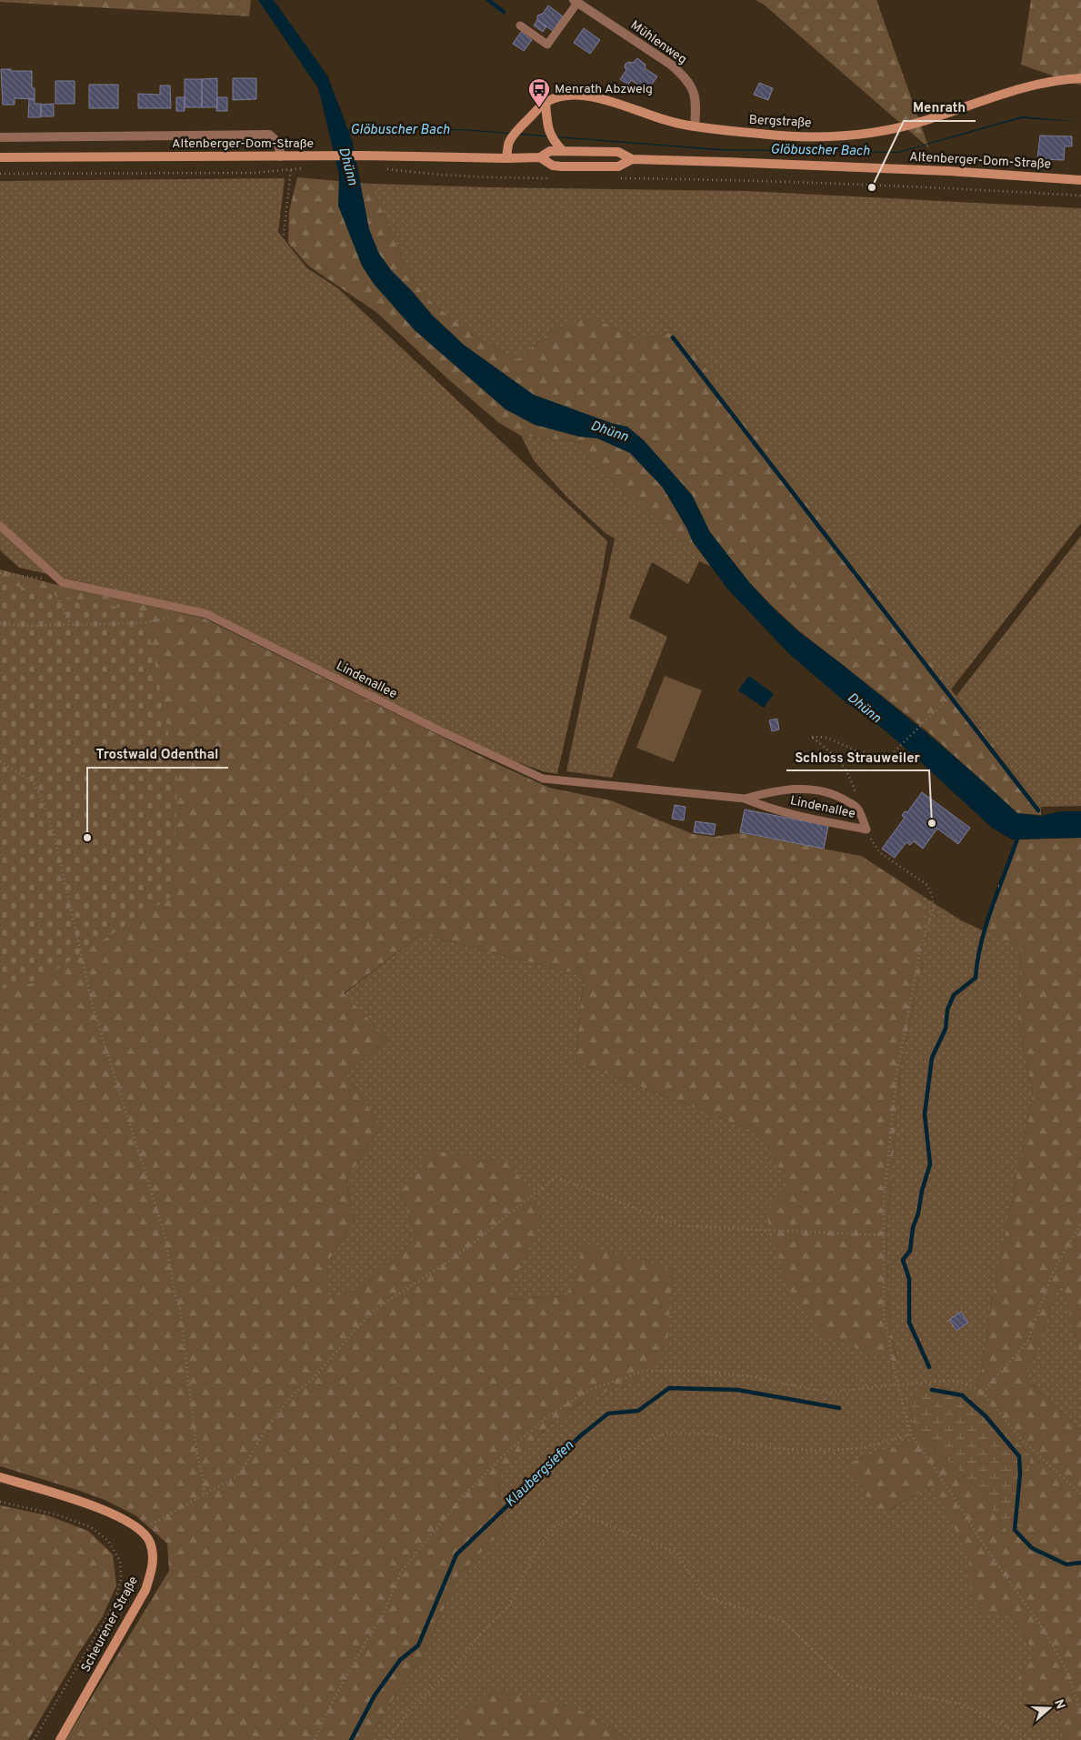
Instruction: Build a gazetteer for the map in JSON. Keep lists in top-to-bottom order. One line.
{"streets":{"main road":["Bergstraße","Altenberger-Dom-Straße","Scheurener Straße"],"street":["Mühlenweg"],"lane":["Lindenallee"]},"crossings":[["Mühlenweg","Bergstraße"]],"water":["Glöbuscher Bach","Dhünn","Klaubergsiefen"],"places":{"bus stop":["Menrath Abzweig"],"other":["Menrath","Schloss Strauweiler","Trostwald Odenthal"]},"north":"right"}
